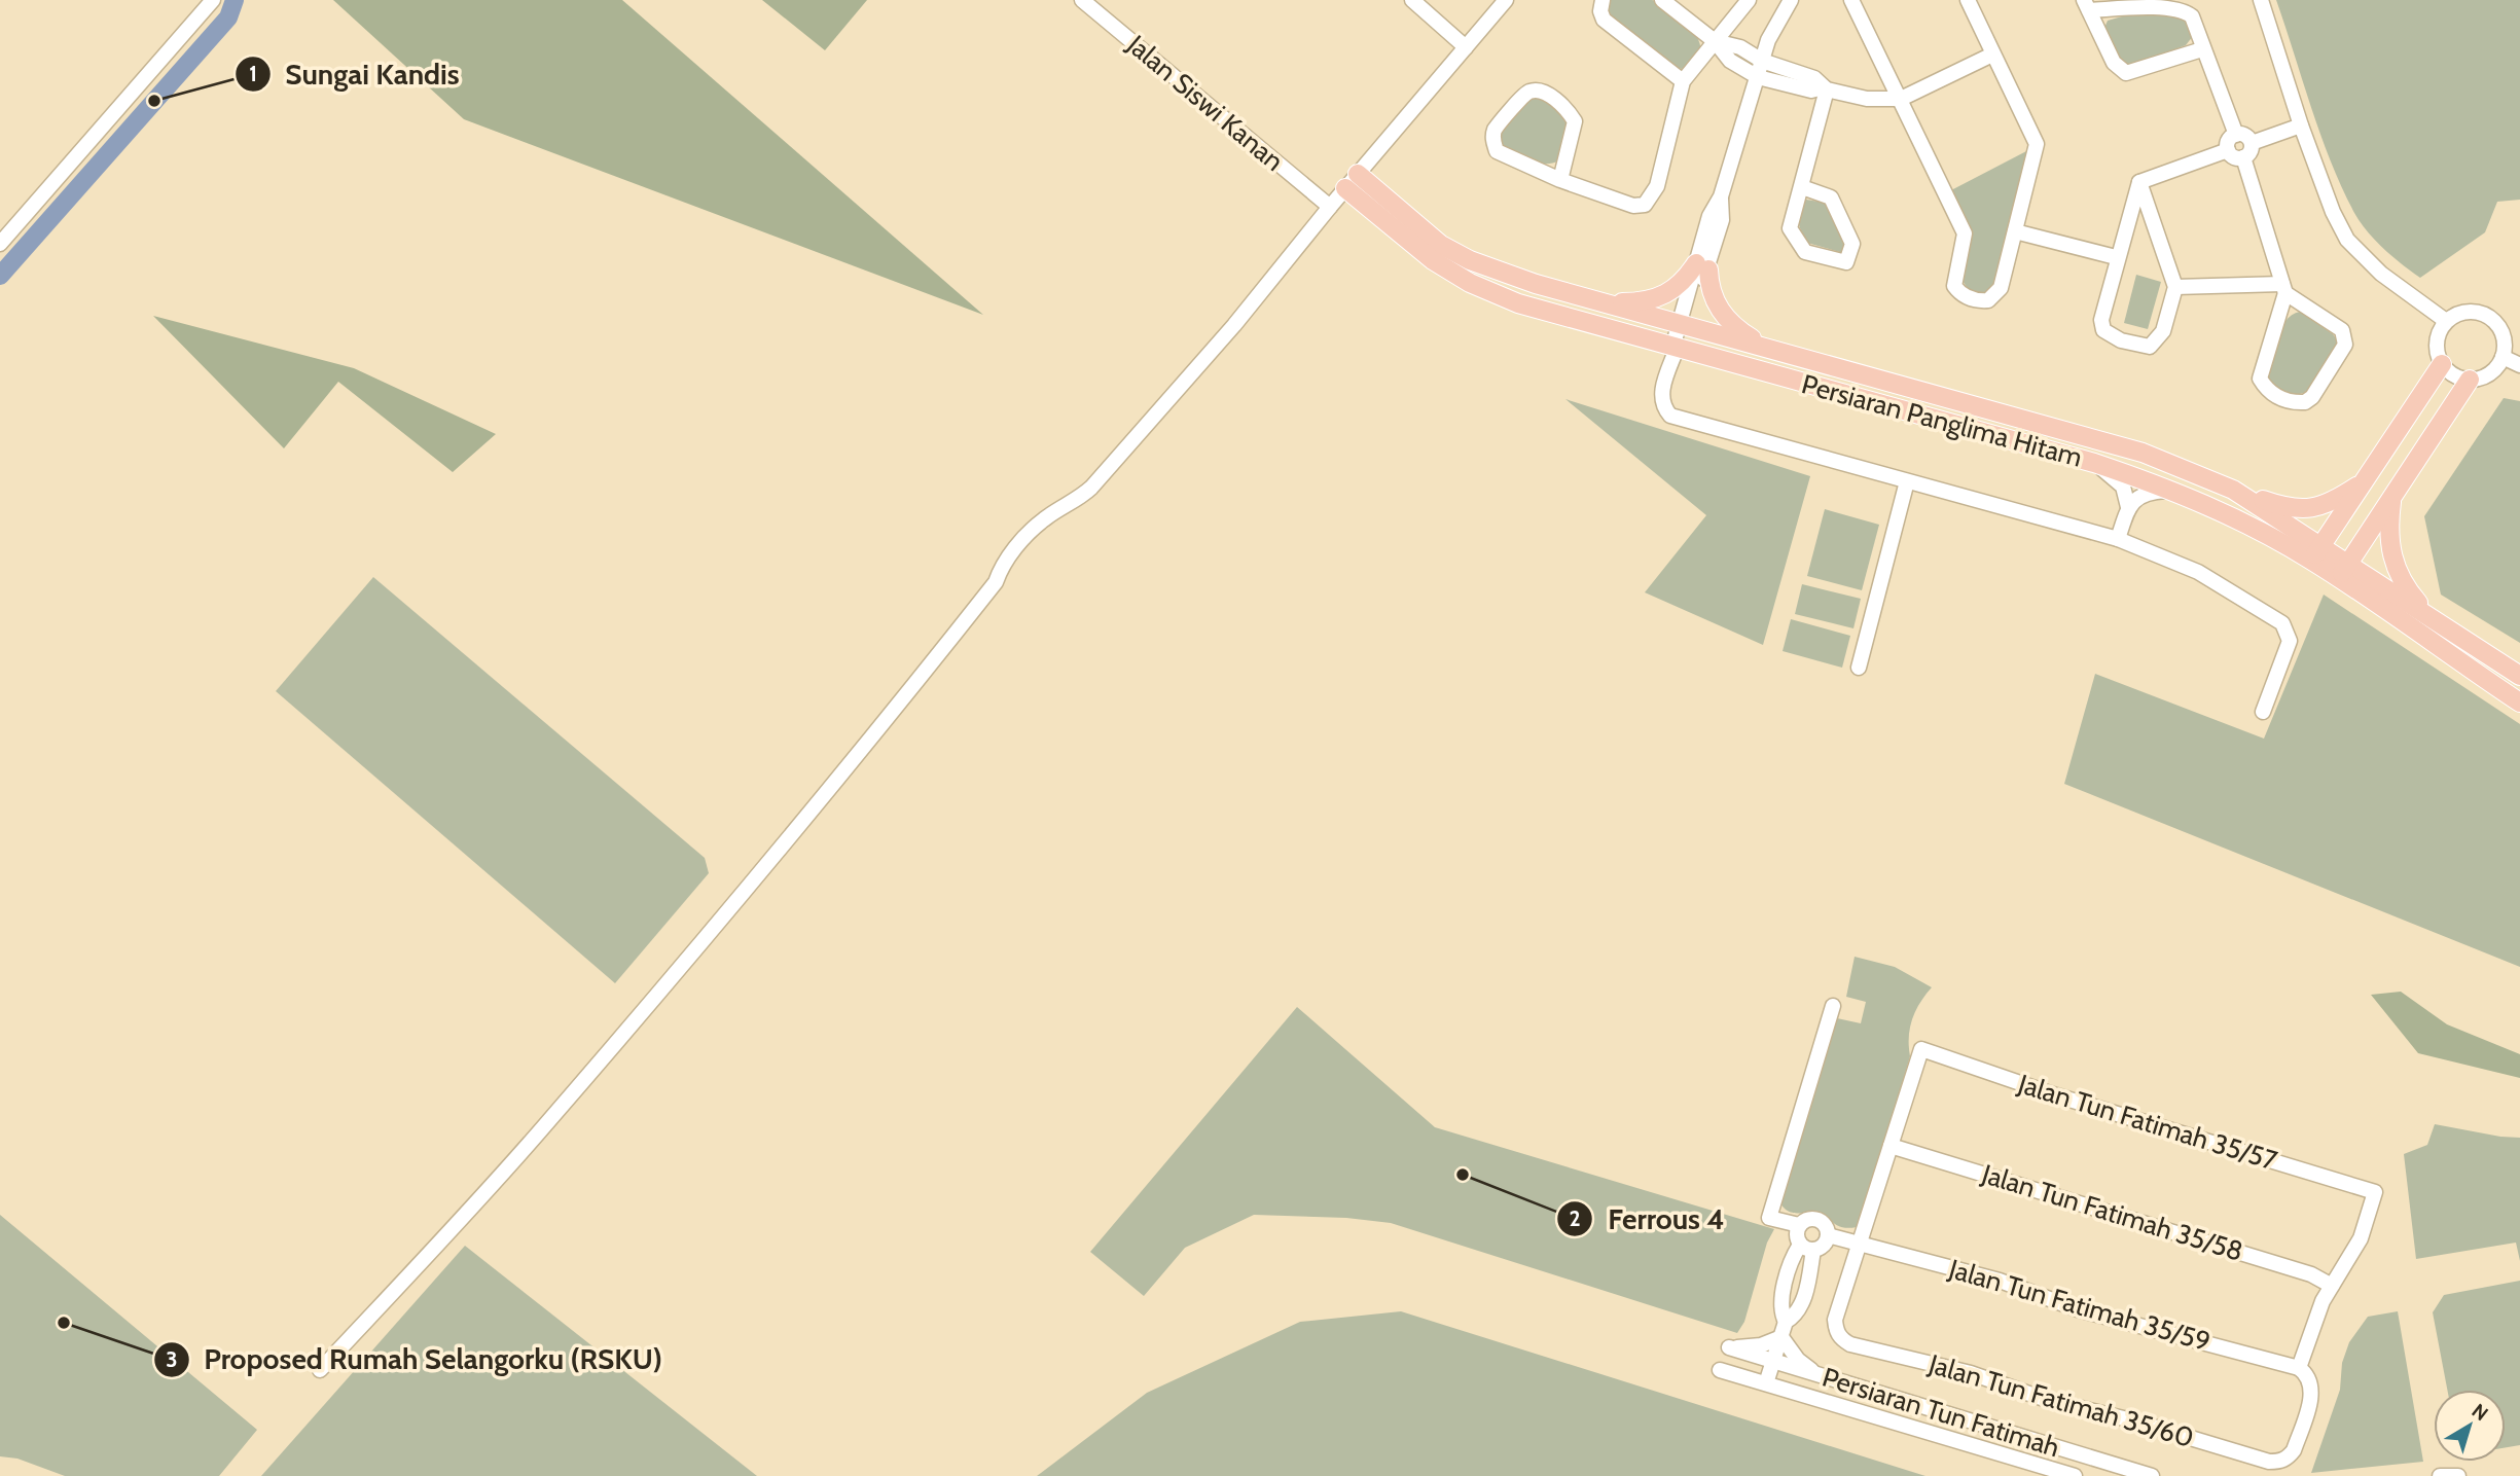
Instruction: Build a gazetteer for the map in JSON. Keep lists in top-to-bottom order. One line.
{"streets":{"main road":["Persiaran Panglima Hitam"],"street":["Jalan Siswi Kanan","Jalan Tun Fatimah 35/57","Jalan Tun Fatimah 35/58","Jalan Tun Fatimah 35/59","Jalan Tun Fatimah 35/60","Persiaran Tun Fatimah"]},"crossings":[["Jalan Tun Fatimah 35/57","Jalan Tun Fatimah 35/58"],["Jalan Tun Fatimah 35/59","Jalan Tun Fatimah 35/60"]],"places":["Sungai Kandis","Ferrous 4","Proposed Rumah Selangorku (RSKU)"],"north":"top right"}
